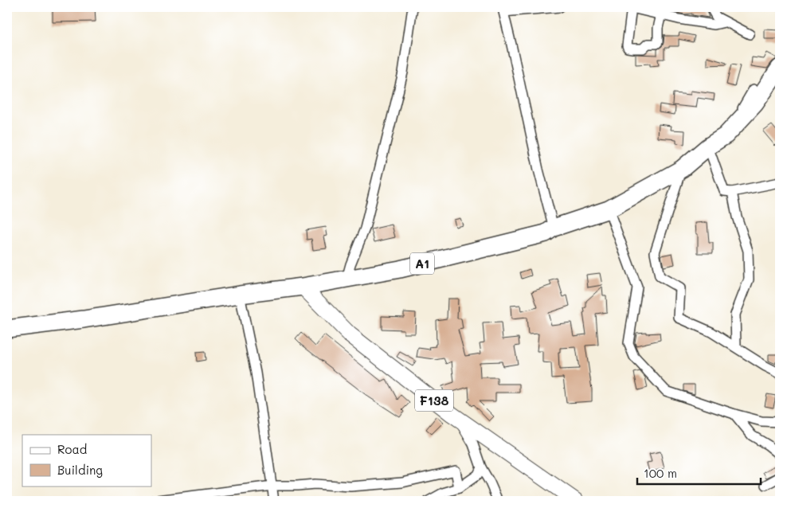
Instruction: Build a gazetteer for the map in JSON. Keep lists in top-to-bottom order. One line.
{"streets":{"highway":["A1"],"main road":["F138"]},"crossings":[["A1","F138"]],"legend":["Road","Building"],"scale_bar":"100 m"}
